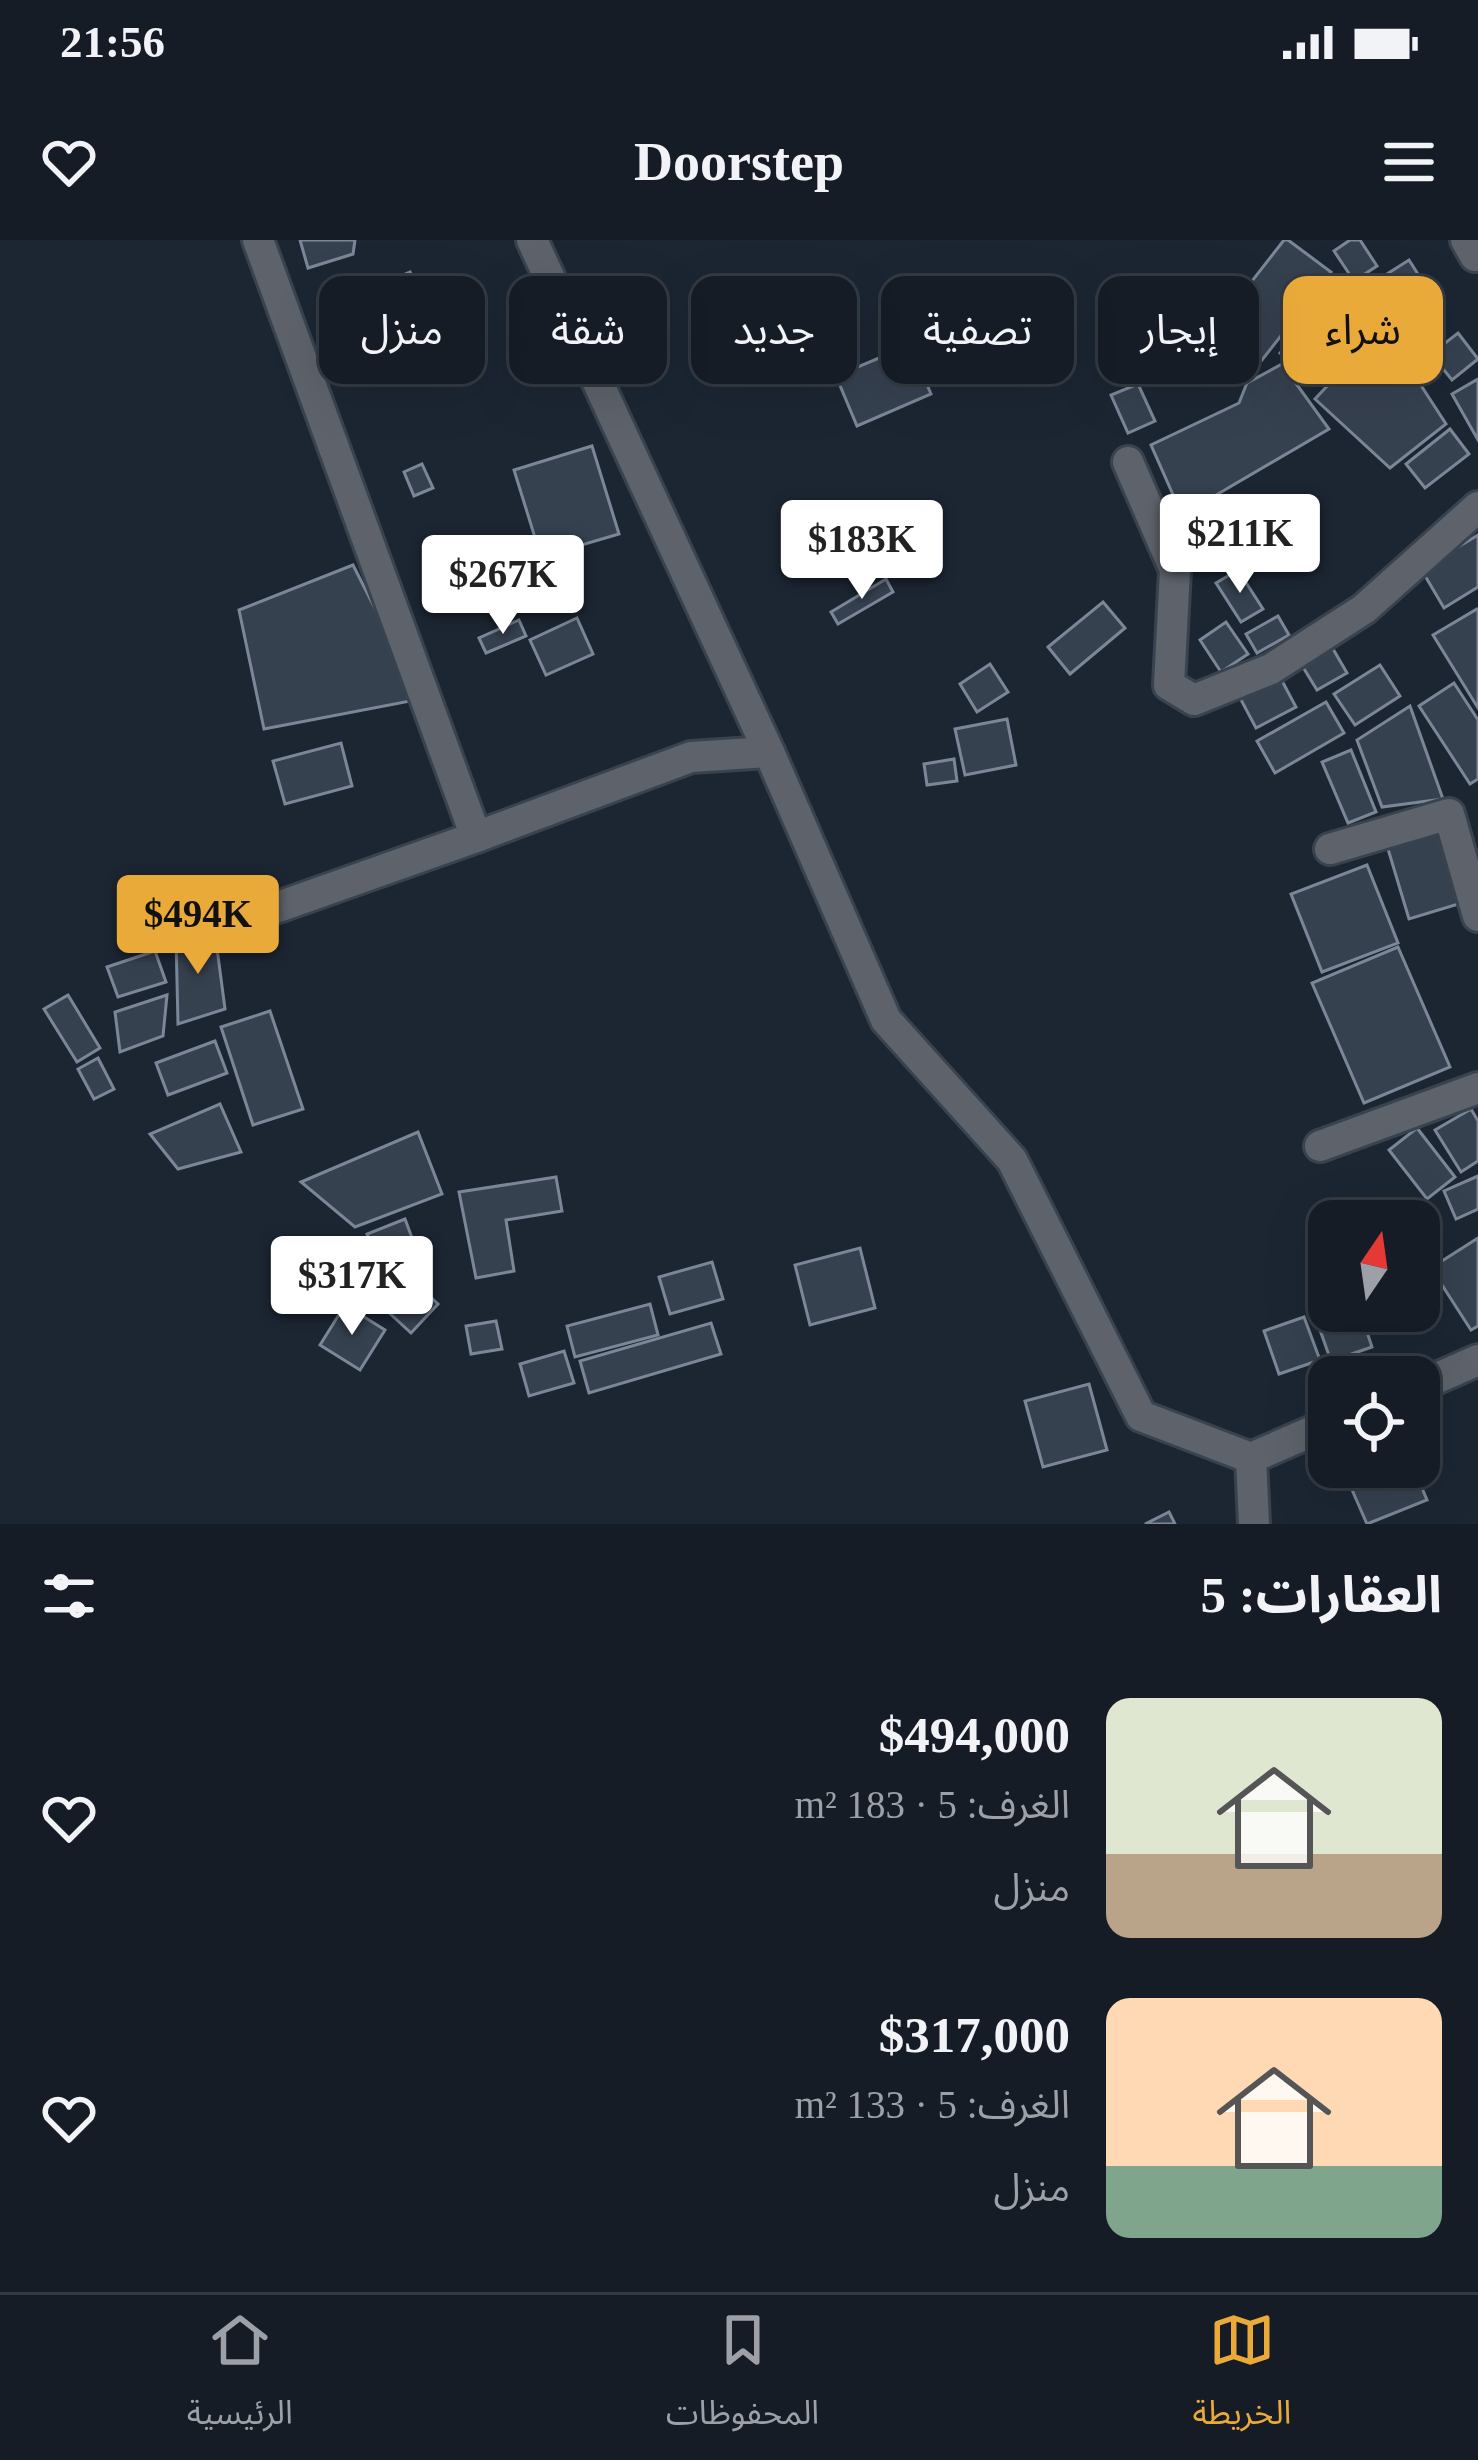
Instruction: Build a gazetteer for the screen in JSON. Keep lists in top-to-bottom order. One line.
{"north":"top","page":{"status":"21:56","header":"Doorstep","chip":["شراء","إيجار","تصفية","جديد","شقة","منزل"],"price":["$211K","$183K","$267K","$494K","$317K"],"heading":"العقارات: 5","list":[{"name":"$494,000","note":"الغرف: 5 · 183 m² · منزل"},{"name":"$317,000","note":"الغرف: 5 · 133 m² · منزل"}],"tabs":["الخريطة","المحفوظات","الرئيسية"]}}
